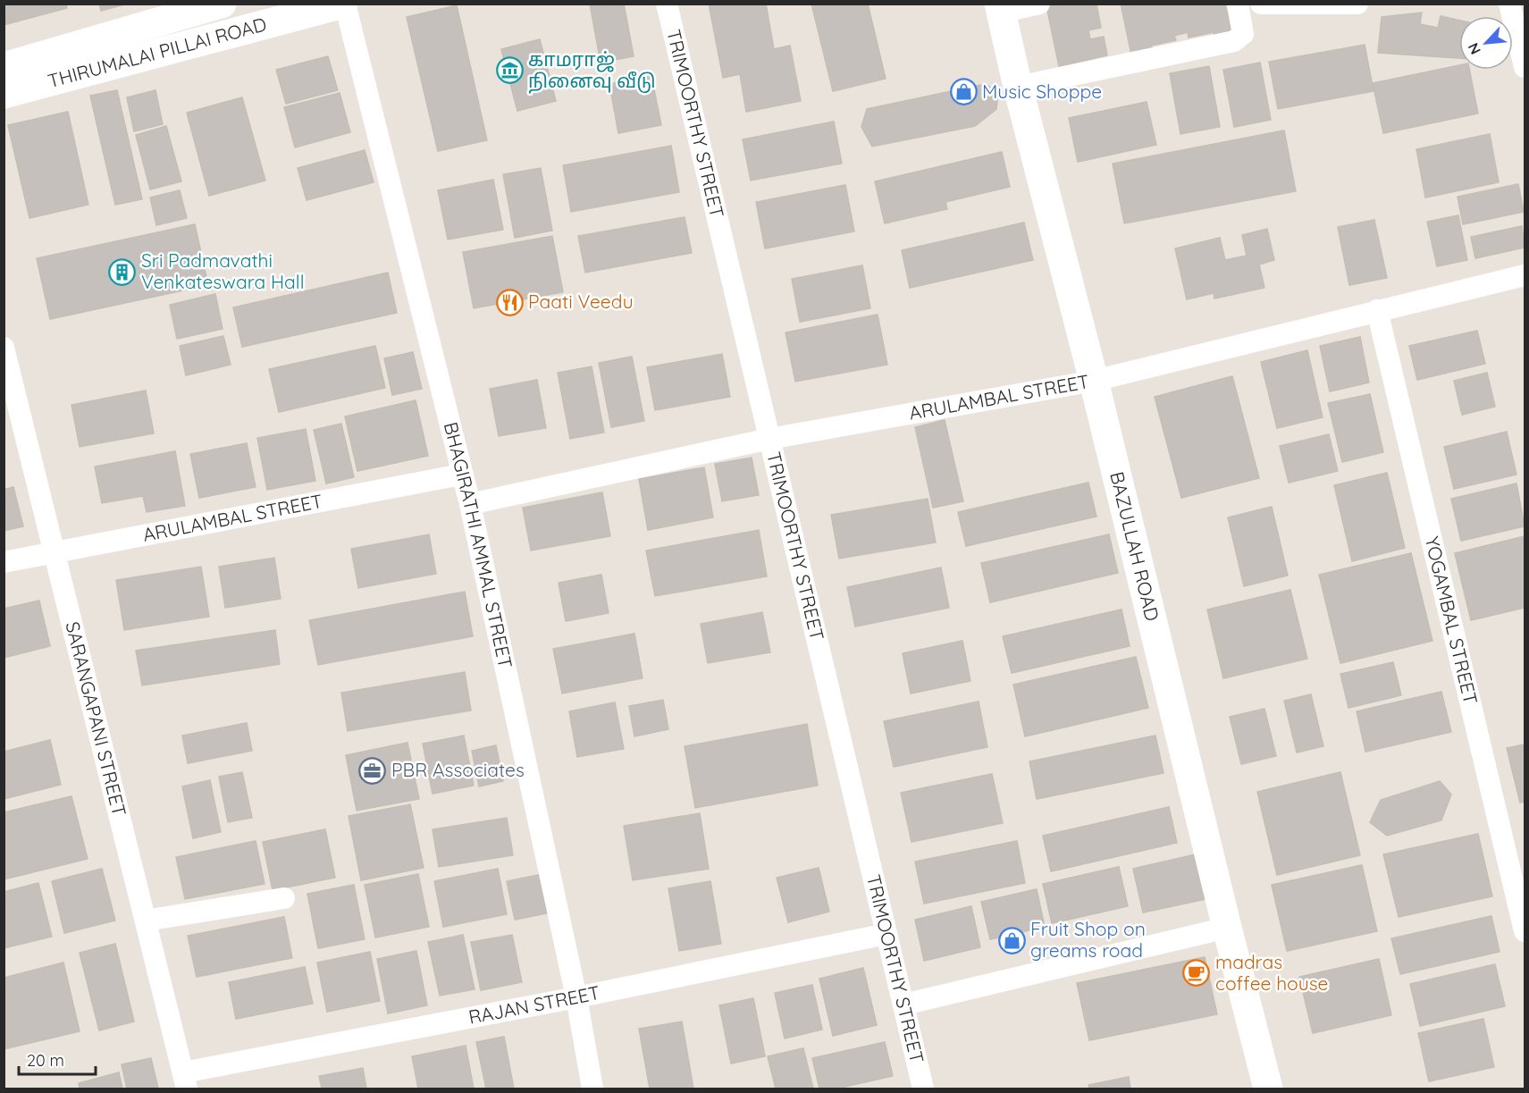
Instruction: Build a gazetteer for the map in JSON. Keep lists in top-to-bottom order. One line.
{"streets":{"main road":["THIRUMALAI PILLAI ROAD","BAZULLAH ROAD"],"street":["TRIMOORTHY STREET","ARULAMBAL STREET","BHAGIRATHI AMMAL STREET","YOGAMBAL STREET","SARANGAPANI STREET","RAJAN STREET"]},"crossings":[["THIRUMALAI PILLAI ROAD","BHAGIRATHI AMMAL STREET"],["TRIMOORTHY STREET","ARULAMBAL STREET"],["TRIMOORTHY STREET","RAJAN STREET"],["ARULAMBAL STREET","BHAGIRATHI AMMAL STREET"],["ARULAMBAL STREET","BAZULLAH ROAD"],["ARULAMBAL STREET","YOGAMBAL STREET"],["ARULAMBAL STREET","SARANGAPANI STREET"],["BHAGIRATHI AMMAL STREET","RAJAN STREET"],["SARANGAPANI STREET","RAJAN STREET"]],"places":{"museum":["காமராஜ் நினைவு வீடு"],"shop":["Music Shoppe","Fruit Shop on greams road"],"building":["Sri Padmavathi Venkateswara Hall"],"restaurant":["Paati Veedu"],"office":["PBR Associates"],"cafe":["madras coffee house"]},"scale_bar":"20 m","north":"bottom left"}
